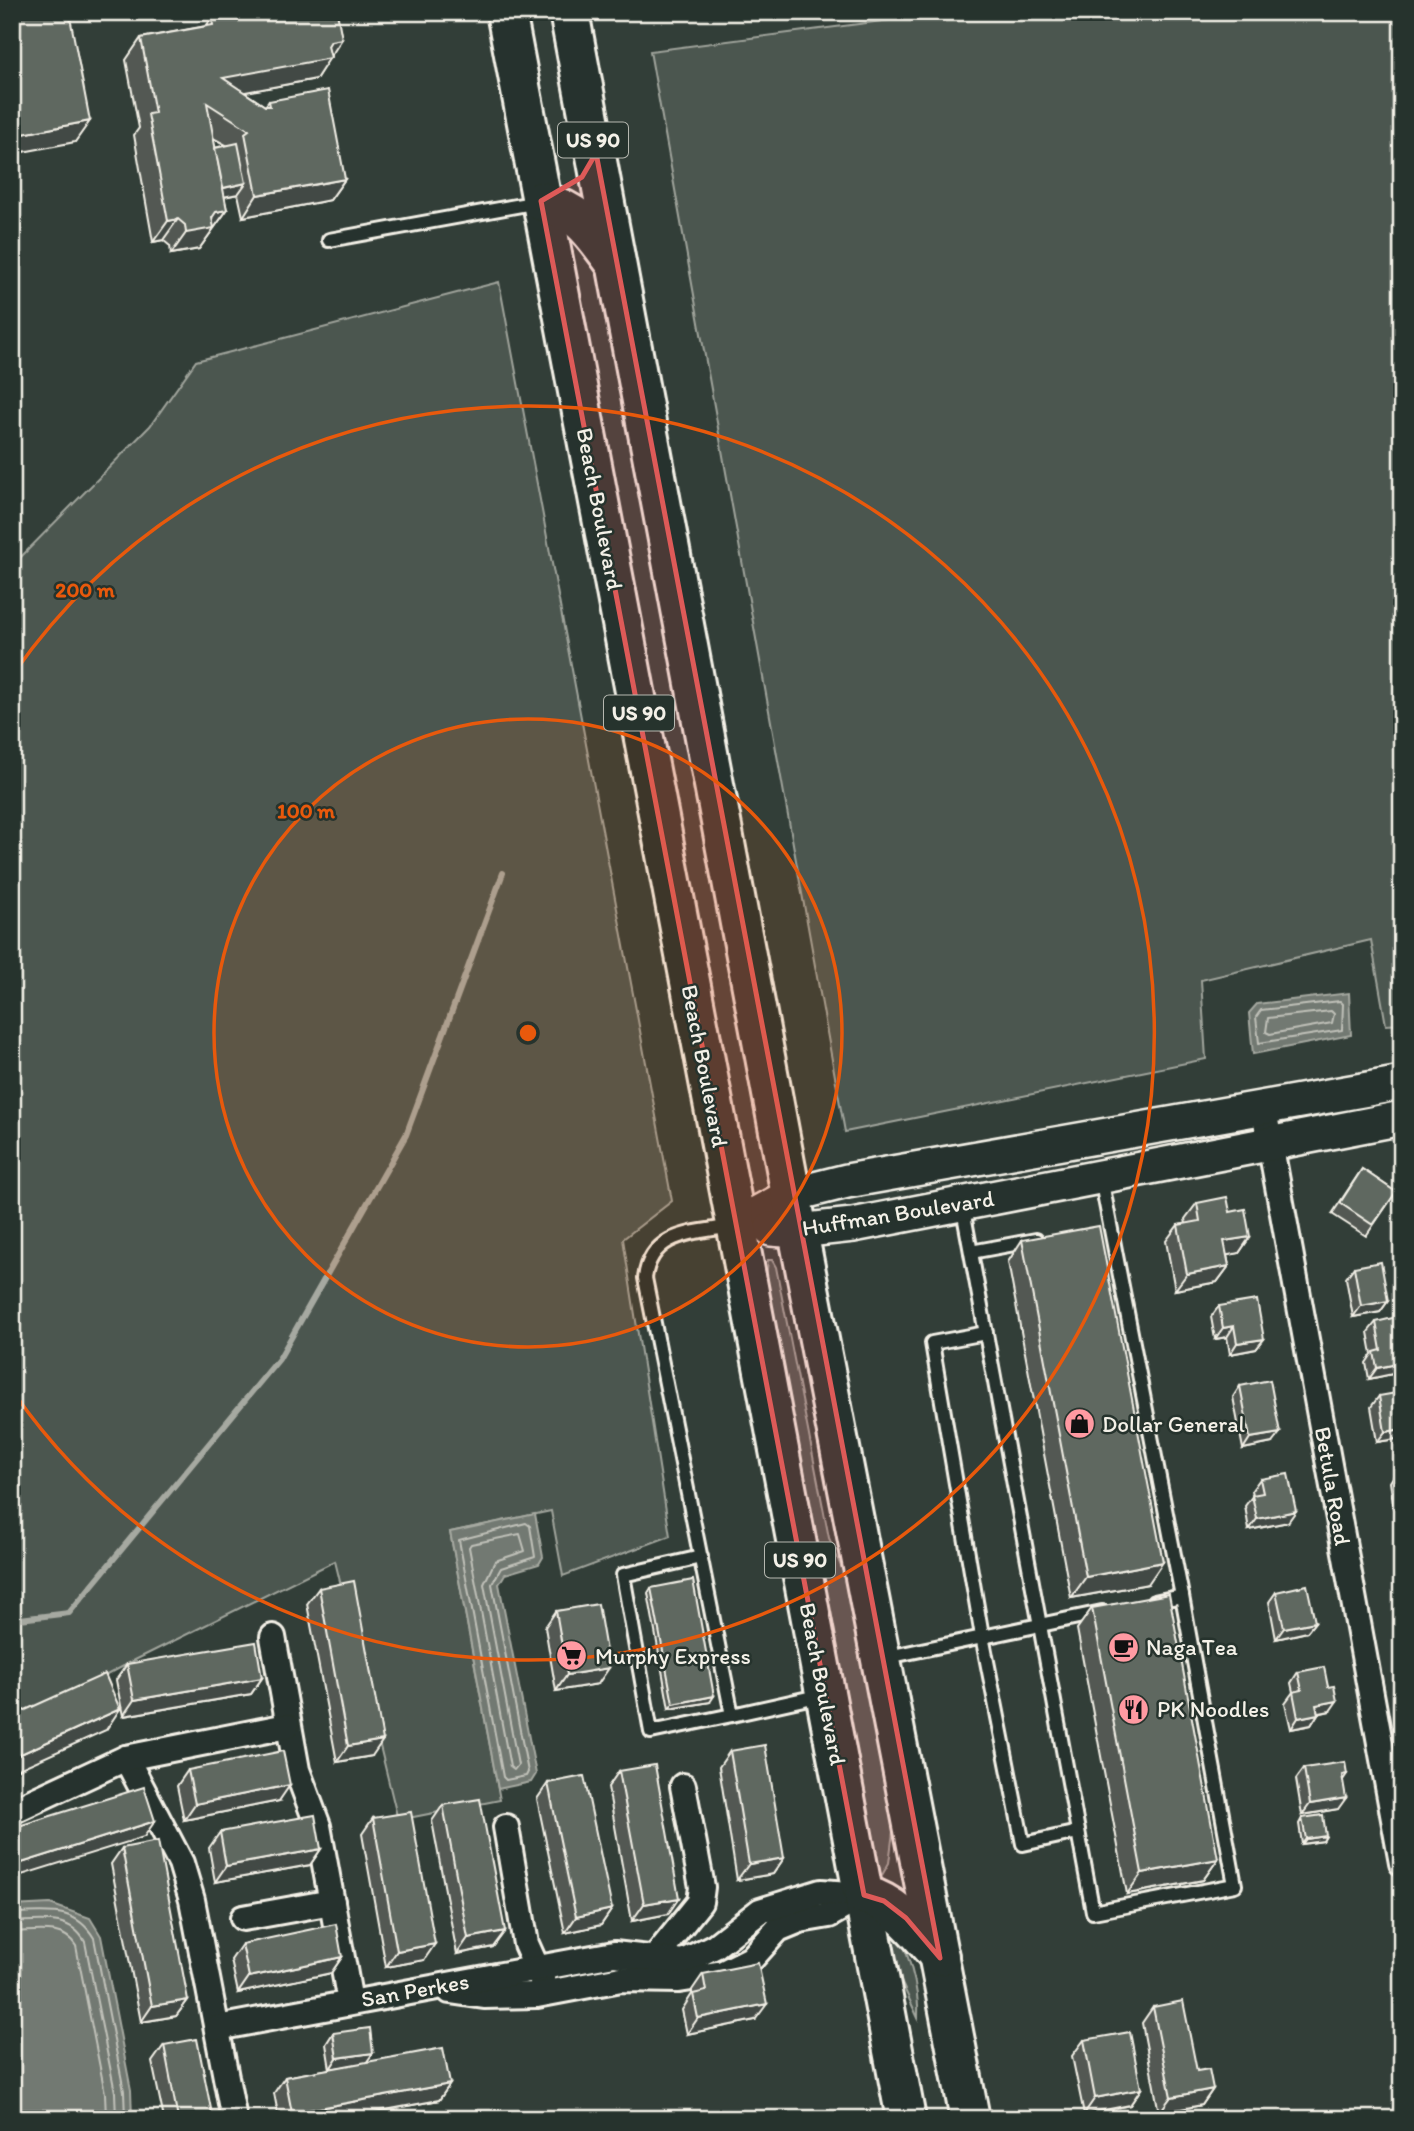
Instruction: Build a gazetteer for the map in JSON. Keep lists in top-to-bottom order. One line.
{"streets":{"highway":["US 90","Beach Boulevard"],"street":["Huffman Boulevard","Betula Road","San Perkes"]},"crossings":[["US 90","Huffman Boulevard"],["Beach Boulevard","Huffman Boulevard"],["Beach Boulevard","San Perkes"],["Huffman Boulevard","Betula Road"]],"places":{"shop":["Dollar General"],"cafe":["Naga Tea"],"supermarket":["Murphy Express"],"restaurant":["PK Noodles"]},"rings":["200 m","100 m"]}
